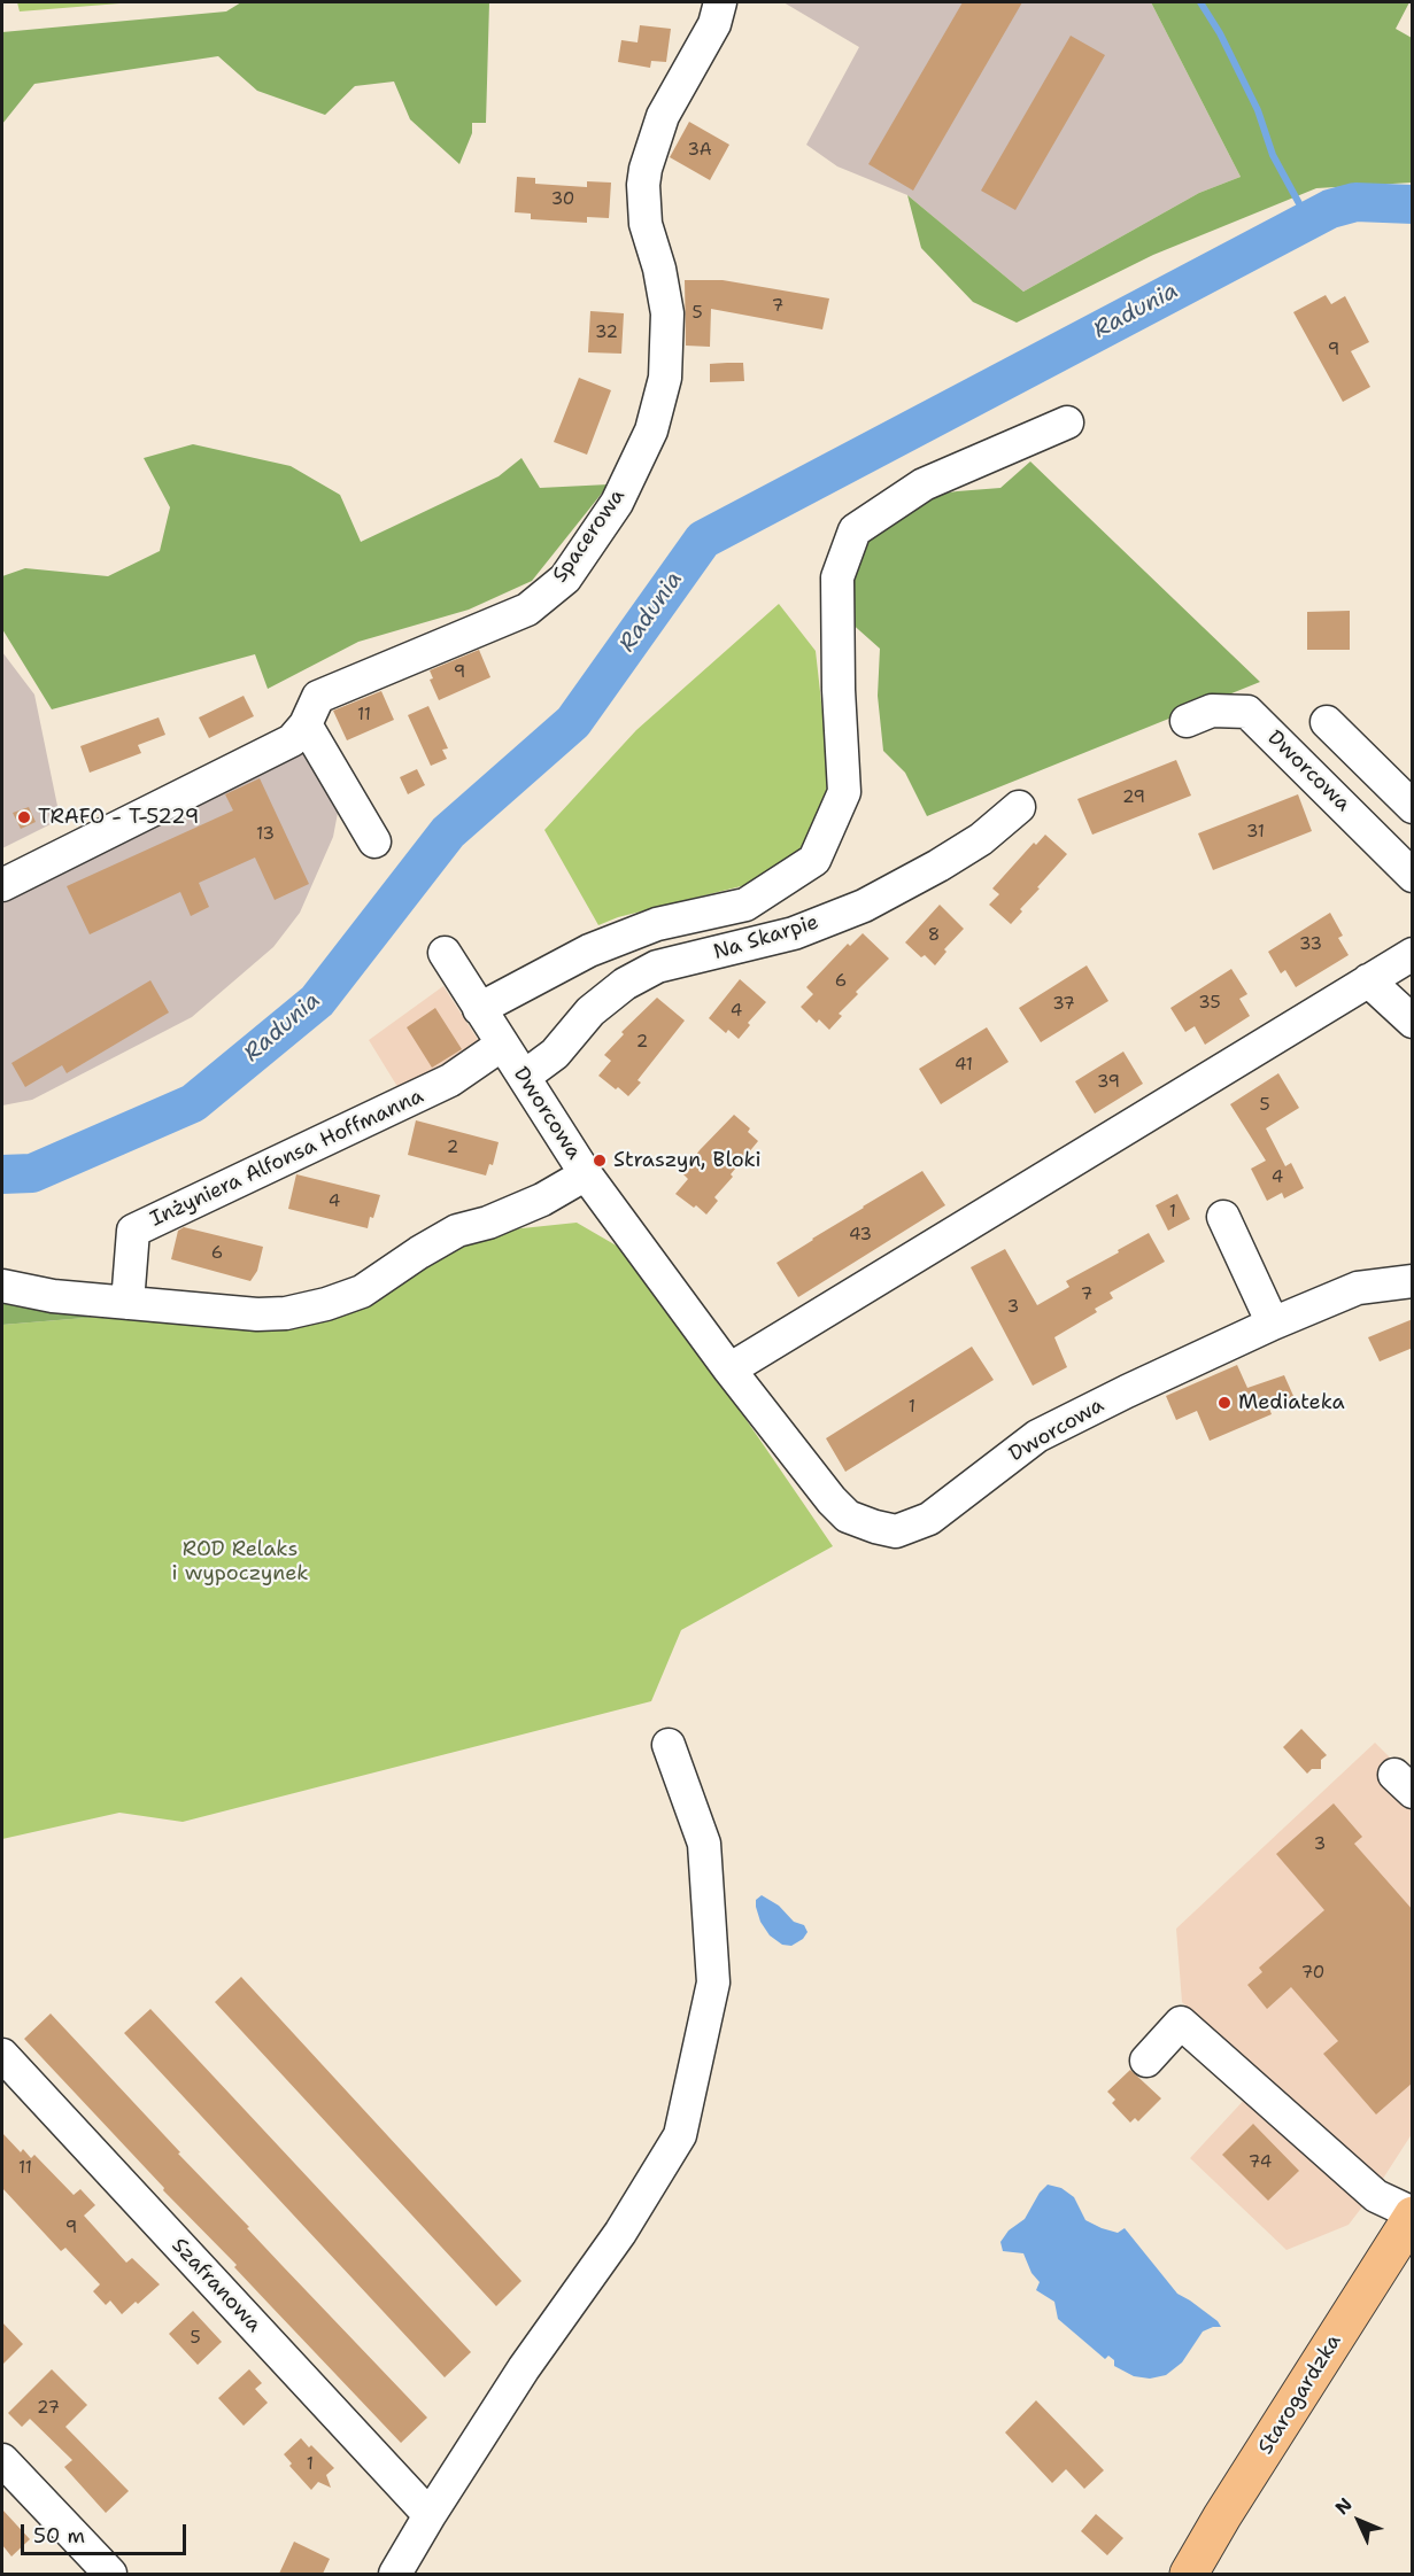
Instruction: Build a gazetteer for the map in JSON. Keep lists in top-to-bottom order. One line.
{"streets":{"main road":["Starogardzka"],"street":["Spacerowa","Dworcowa","Na Skarpie","Inżyniera Alfonsa Hoffmanna","Szafranowa"]},"crossings":[["Dworcowa","Na Skarpie"],["Dworcowa","Inżyniera Alfonsa Hoffmanna"]],"water":["Radunia"],"parks":["ROD Relaks i wypoczynek"],"places":["TRAFO - T-5229","Straszyn, Bloki","Mediateka"],"house_numbers":["3A","30","7","5","32","9","9","11","29","31","13","8","33","6","35","37","4","2","41","39","5","2","4","4","1","43","6","7","3","1","3","70","74","11","9","5","27","1"],"scale_bar":"50 m","north":"top left"}
